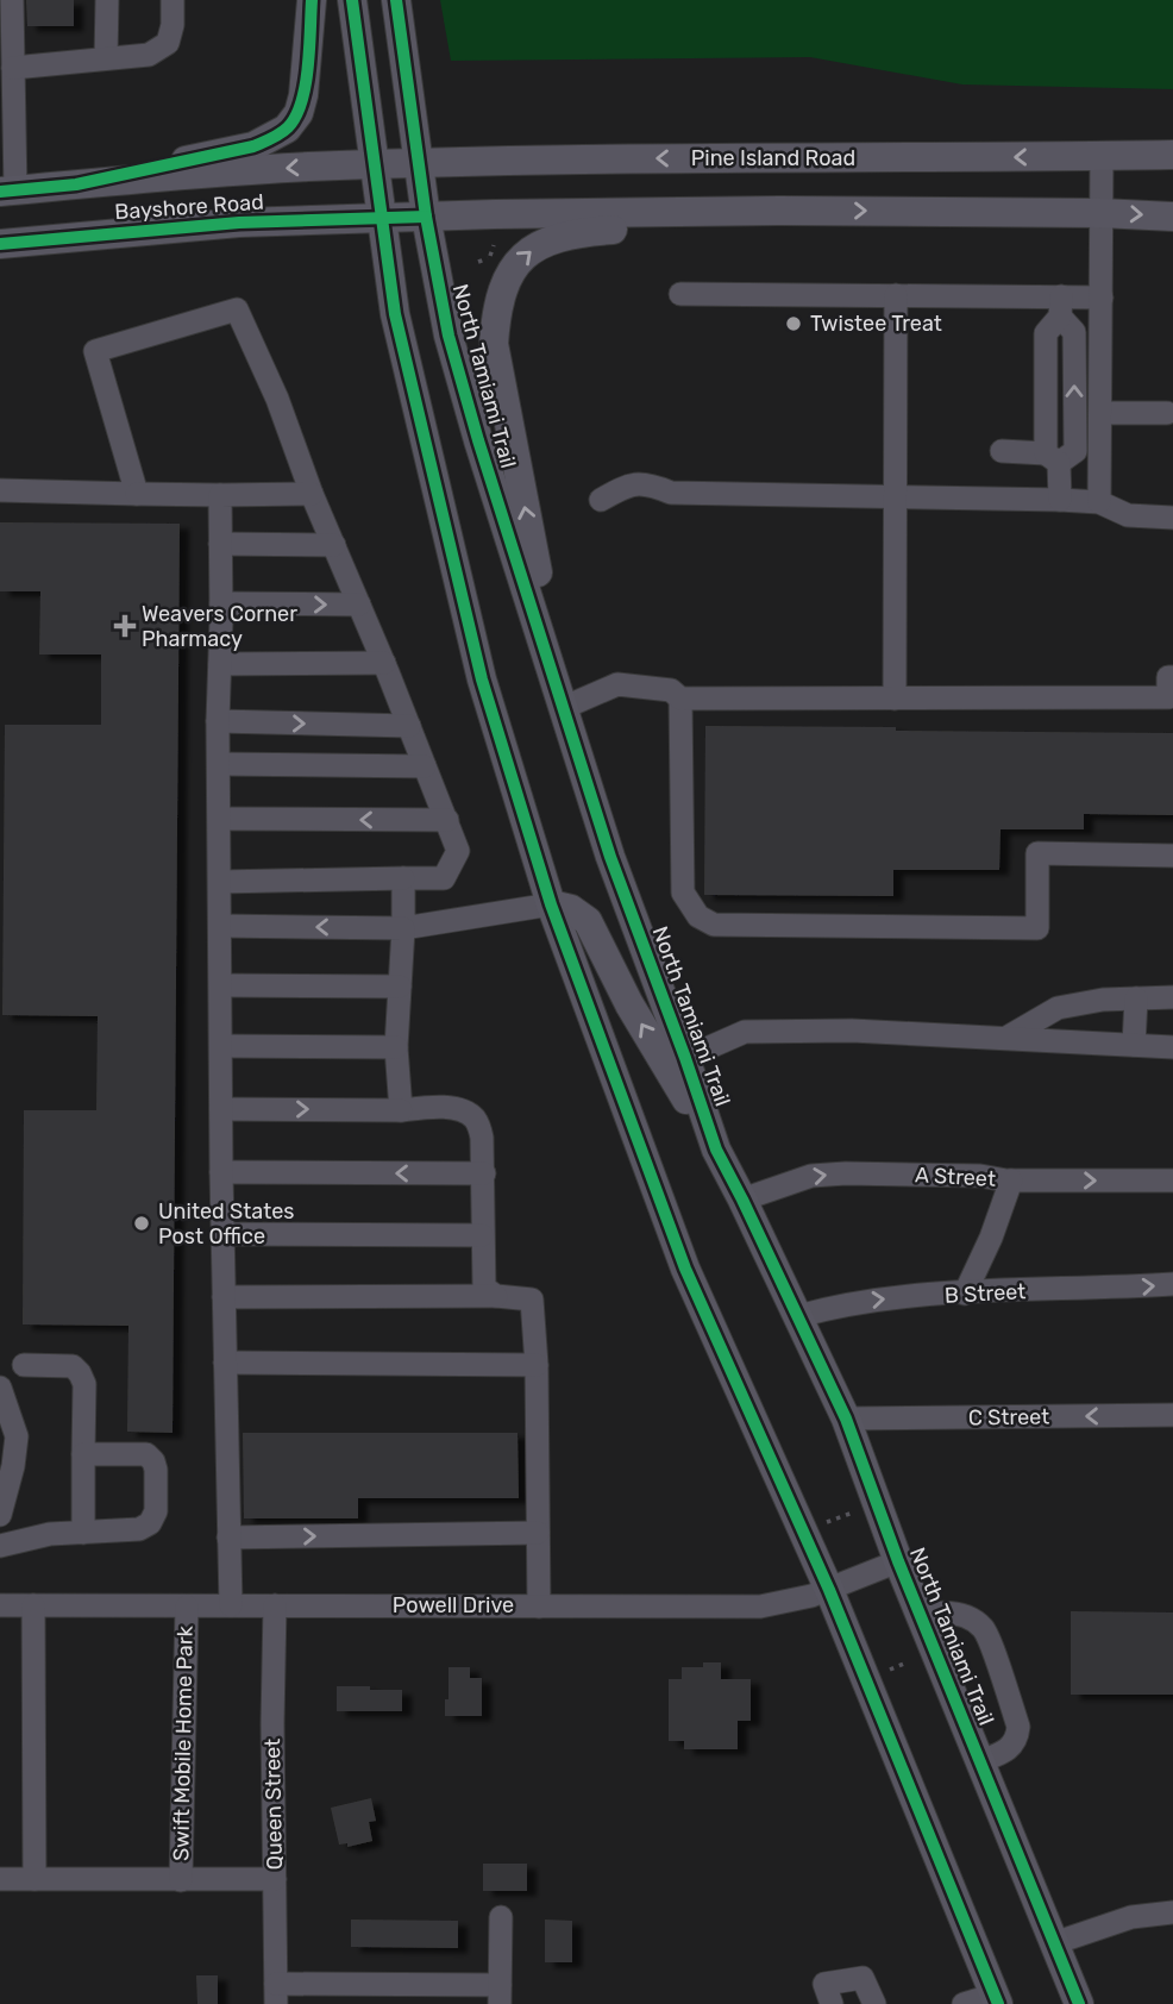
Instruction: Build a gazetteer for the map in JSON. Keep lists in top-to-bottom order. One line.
{"streets":{"main road":["Pine Island Road","Bayshore Road","North Tamiami Trail"],"street":["A Street","B Street","C Street","Powell Drive","Swift Mobile Home Park","Queen Street"]},"crossings":[["Pine Island Road","Bayshore Road"],["Pine Island Road","North Tamiami Trail"],["North Tamiami Trail","A Street"],["North Tamiami Trail","B Street"],["North Tamiami Trail","C Street"],["North Tamiami Trail","Powell Drive"],["Powell Drive","Swift Mobile Home Park"],["Powell Drive","Queen Street"],["Swift Mobile Home Park","Queen Street"]],"one_way":["B Street","C Street"],"places":{"other":["Twistee Treat","United States Post Office"],"health":["Weavers Corner Pharmacy"]}}
